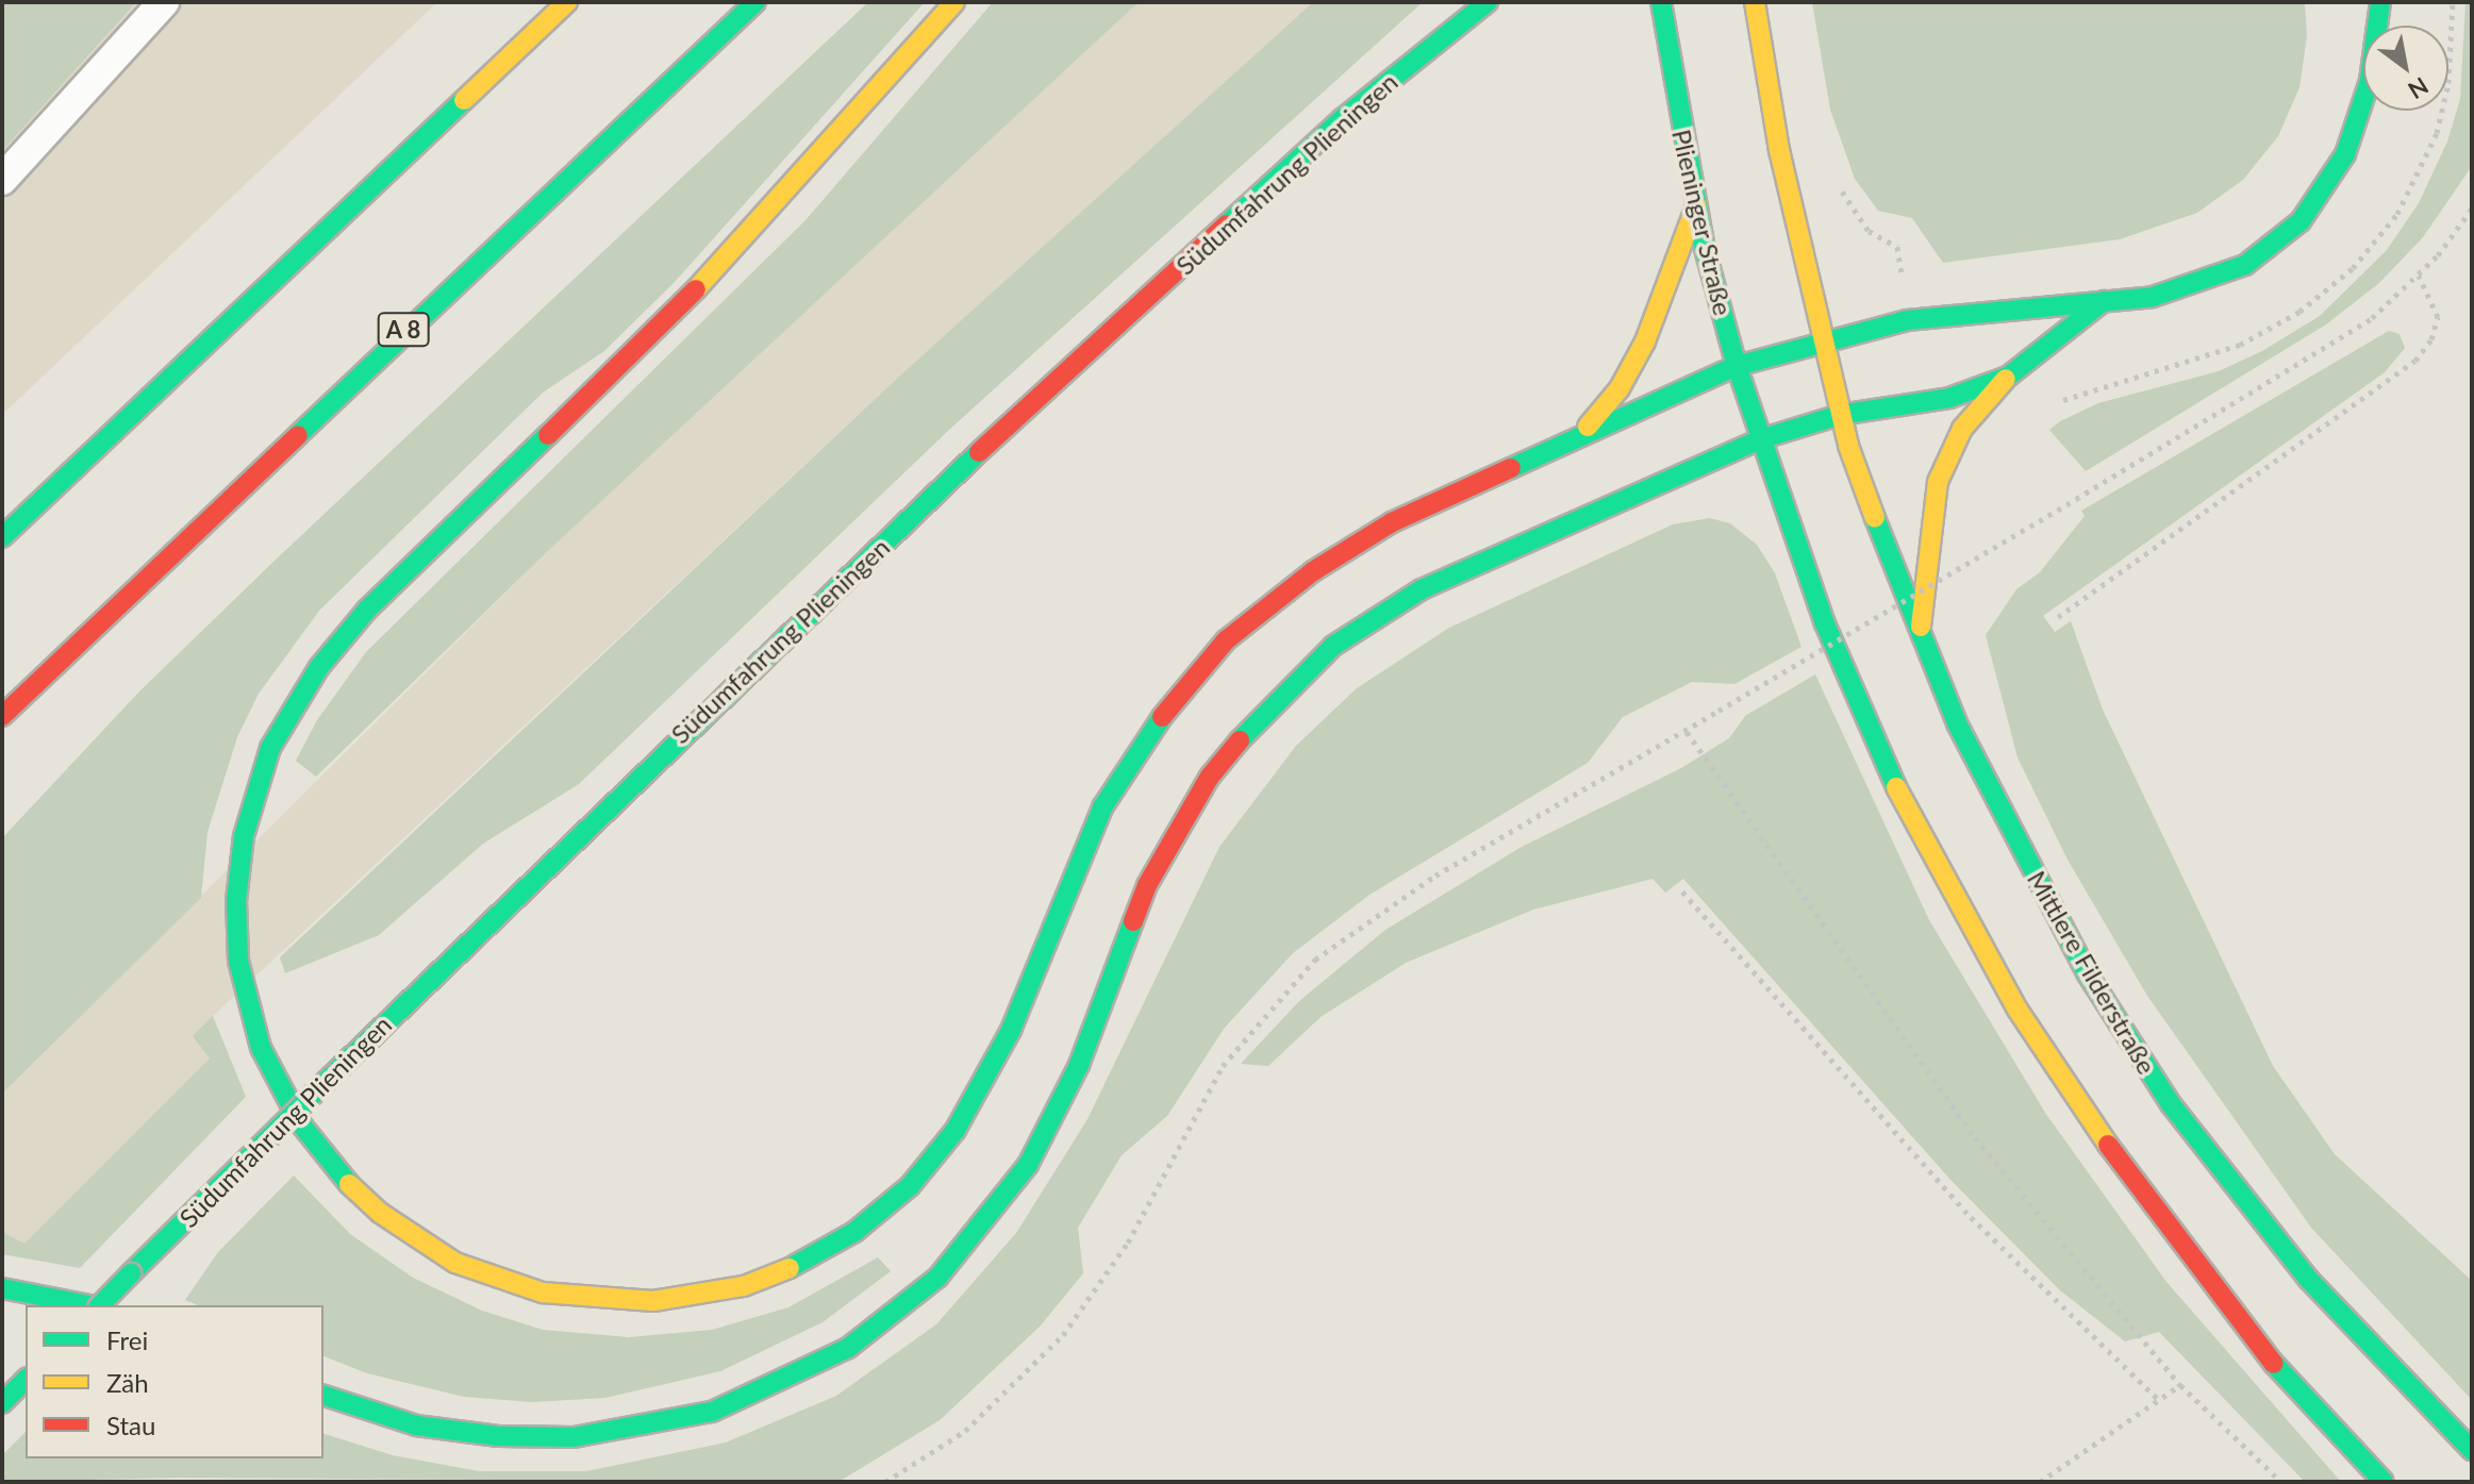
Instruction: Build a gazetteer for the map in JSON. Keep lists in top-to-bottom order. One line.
{"streets":{"main road":["Südumfahrung Plieningen","Plieninger Straße","A 8","Mittlere Filderstraße"]},"legend":["Frei","Zäh","Stau"],"north":"bottom right"}
